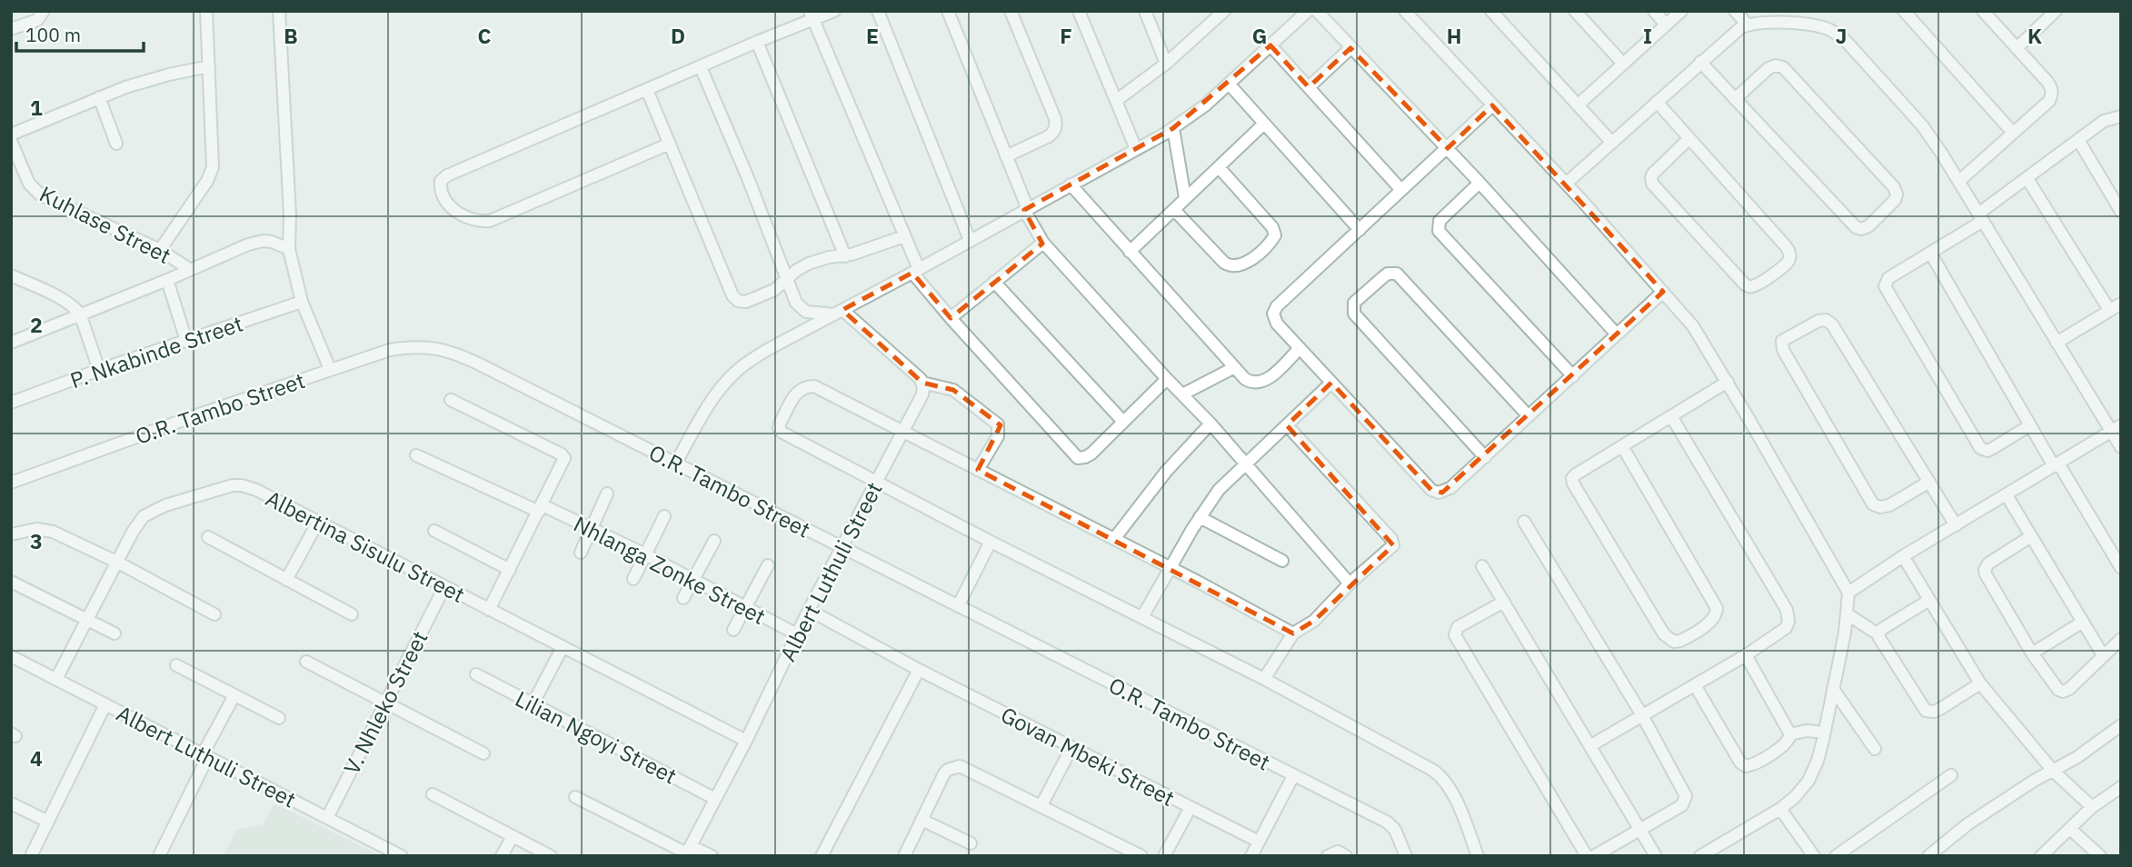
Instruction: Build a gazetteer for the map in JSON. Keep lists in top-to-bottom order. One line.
{"streets":{"street":["Kuhlase Street","P. Nkabinde Street","O.R. Tambo Street","Albertina Sisulu Street","Nhlanga Zonke Street","Albert Luthuli Street","V. Nhleko Street","Lilian Ngoyi Street","Govan Mbeki Street"]},"crossings":[["O.R. Tambo Street","Albert Luthuli Street"],["Albertina Sisulu Street","Albert Luthuli Street"],["Albertina Sisulu Street","V. Nhleko Street"],["Nhlanga Zonke Street","Albert Luthuli Street"],["Albert Luthuli Street","V. Nhleko Street"],["Albert Luthuli Street","Lilian Ngoyi Street"],["Albert Luthuli Street","Govan Mbeki Street"]],"scale_bar":"100 m","grid":{"columns":["B","C","D","E","F","G","H","I","J","K"],"rows":["1","2","3","4"]}}
